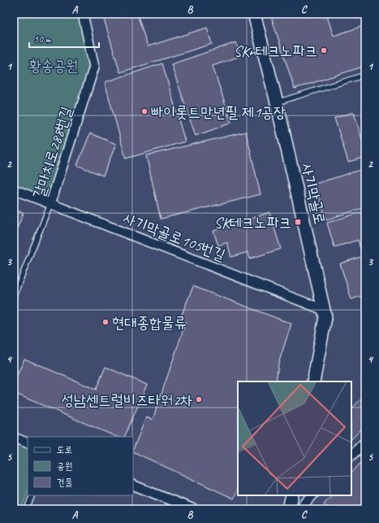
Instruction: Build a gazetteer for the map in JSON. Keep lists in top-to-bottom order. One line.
{"streets":{"street":["갈마치로288번길","사기막골로","사기막골로105번길"]},"crossings":[["갈마치로288번길","사기막골로105번길"],["사기막골로","사기막골로105번길"]],"parks":["황송공원"],"places":{"other":["SKn테크노파크","빠이롯트만년필 제1공장","현대종합물류","성남센트럴비즈타워2차"],"transit":["SK테크노파크"]},"legend":["도로","공원","건물"],"scale_bar":"50 m","grid":{"columns":["A","B","C"],"rows":["1","2","3","4","5"]}}
